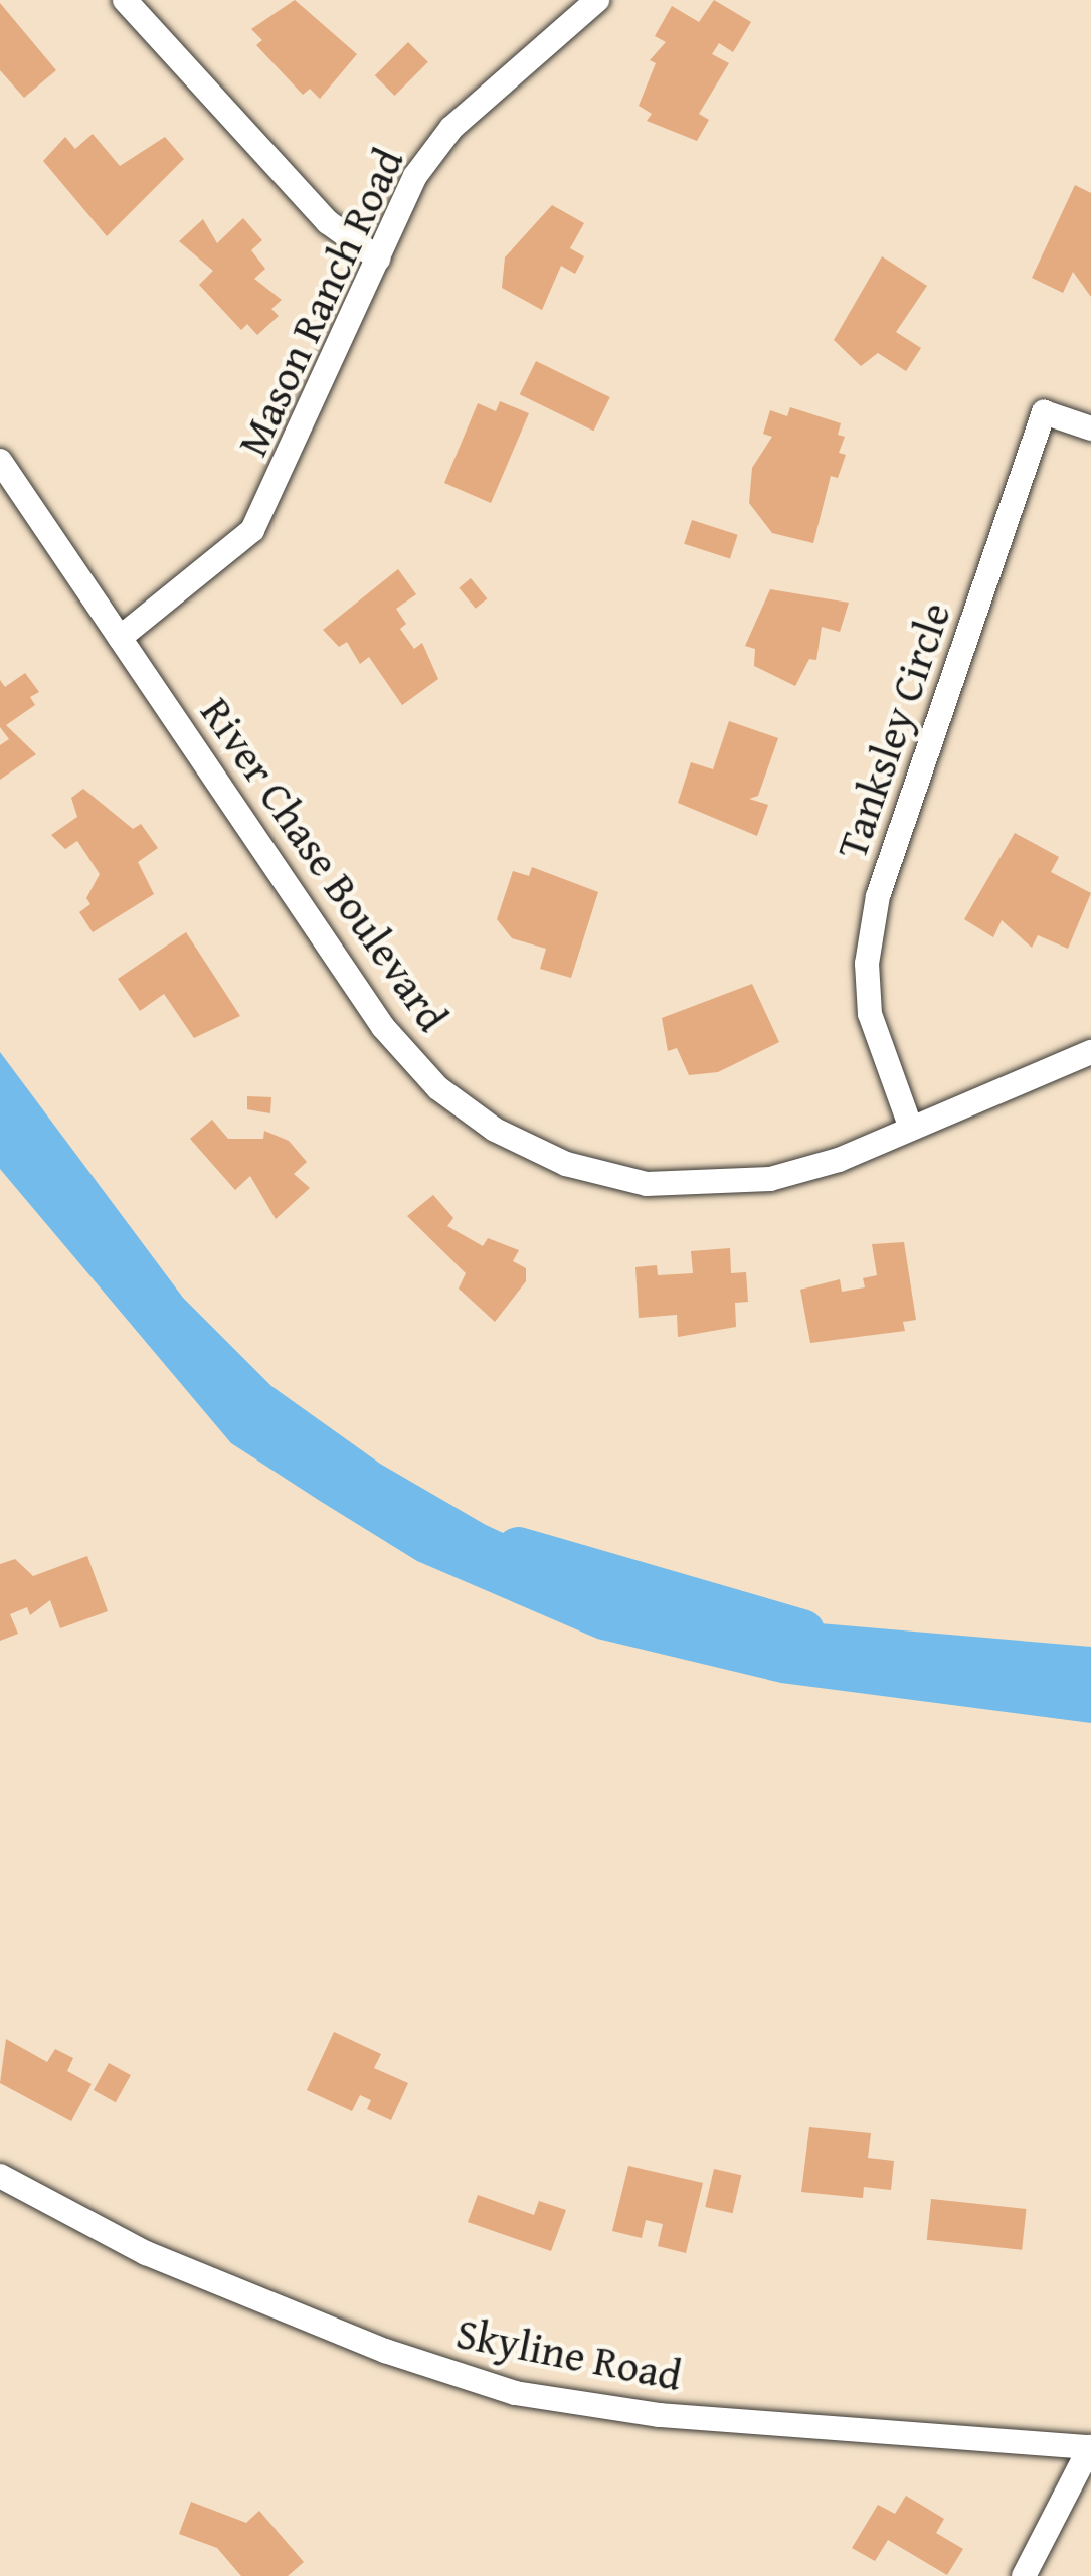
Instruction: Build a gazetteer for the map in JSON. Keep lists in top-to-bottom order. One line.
{"streets":{"street":["Mason Ranch Road","Tanksley Circle","River Chase Boulevard","Skyline Road"]},"crossings":[["Mason Ranch Road","River Chase Boulevard"],["Tanksley Circle","River Chase Boulevard"]]}
